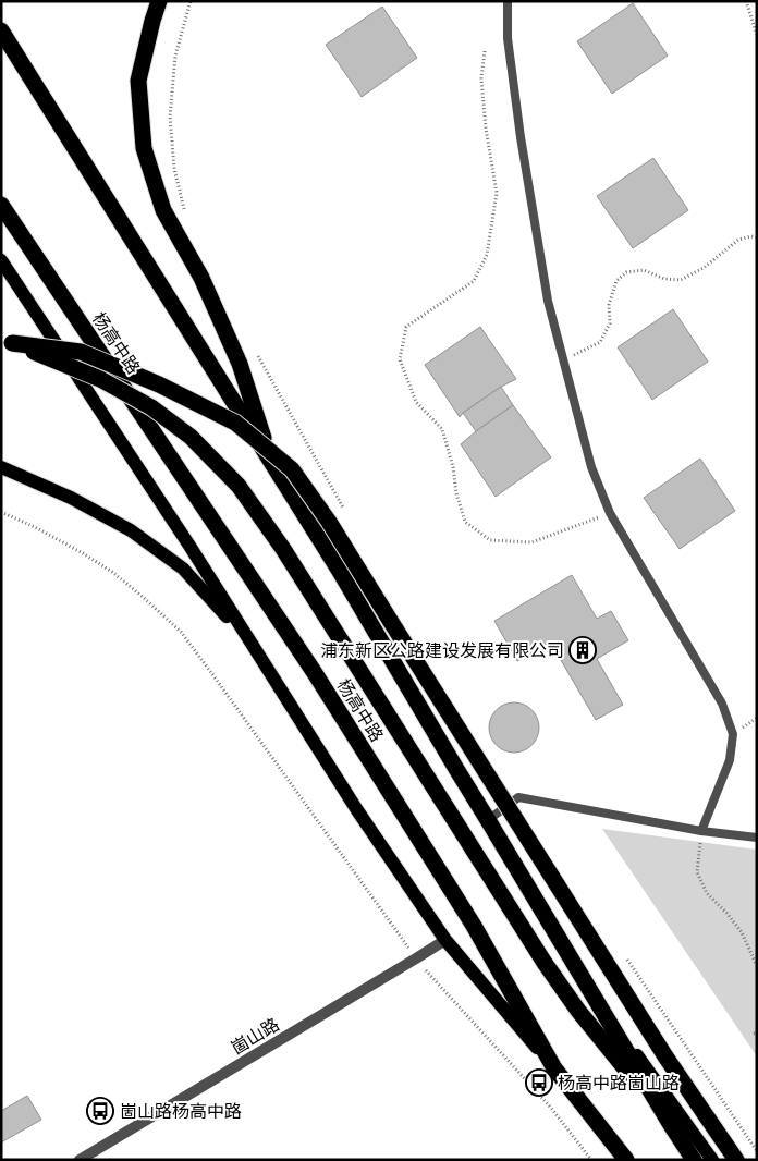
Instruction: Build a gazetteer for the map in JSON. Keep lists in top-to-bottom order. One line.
{"streets":{"highway":["杨高中路"],"street":["崮山路"]},"places":{"building":["浦东新区公路建设发展有限公司"],"bus stop":["杨高中路崮山路","崮山路杨高中路"]}}
